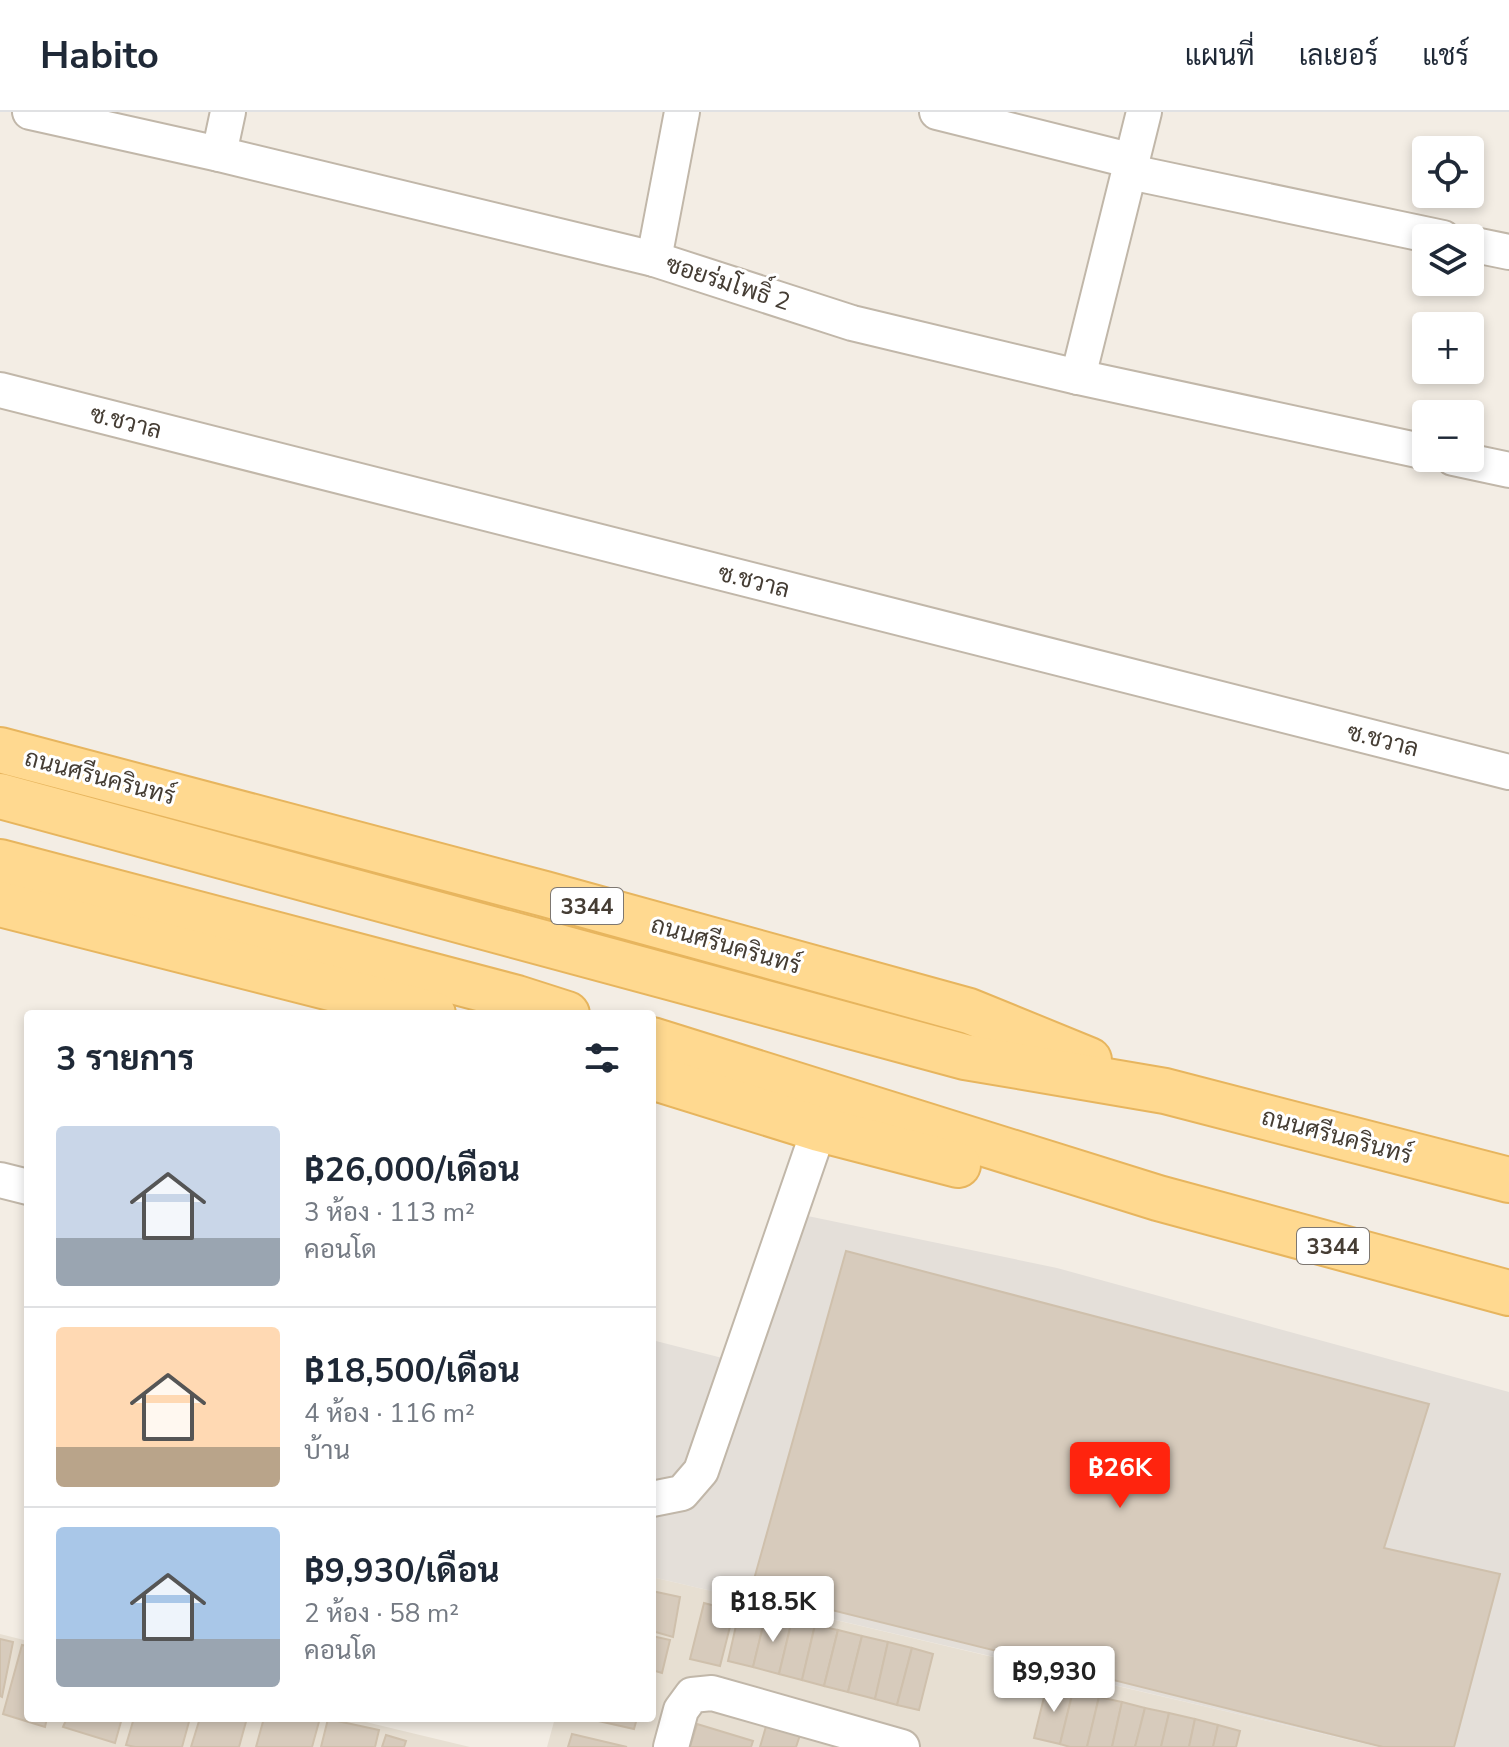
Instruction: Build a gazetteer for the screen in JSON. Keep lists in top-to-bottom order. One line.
{"streets":{"main road":["ถนนศรีนครินทร์","3344"],"street":["ซอยร่มโพธิ์ 2","ซ.ชวาล"]},"page":{"header":"Habito","nav":["แผนที่","เลเยอร์","แชร์"],"map_buttons":["+","−"],"heading":"3 รายการ","list":[{"name":"฿26,000/เดือน","note":"3 ห้อง · 113 m² · คอนโด"},{"name":"฿18,500/เดือน","note":"4 ห้อง · 116 m² · บ้าน"},{"name":"฿9,930/เดือน","note":"2 ห้อง · 58 m² · คอนโด"}],"price":["฿26K","฿18.5K","฿9,930"]}}
